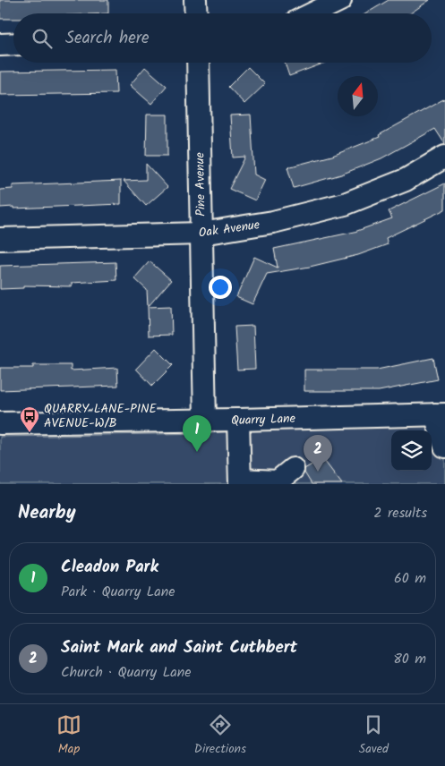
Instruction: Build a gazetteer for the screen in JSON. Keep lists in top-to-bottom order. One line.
{"streets":{"street":["Pine Avenue","Oak Avenue","Quarry Lane"]},"crossings":[["Pine Avenue","Oak Avenue"],["Pine Avenue","Quarry Lane"]],"places":{"bus stop":["QUARRY LANE-PINE AVENUE-W/B"]},"north":"top","page":{"search":"Search here","pins":["1","2"],"heading":["Nearby","2 results"],"list":[{"mark":"1","name":"Cleadon Park","note":"Park · Quarry Lane","value":"60 m"},{"mark":"2","name":"Saint Mark and Saint Cuthbert","note":"Church · Quarry Lane","value":"80 m"}],"nav":["Map","Directions","Saved"]}}
